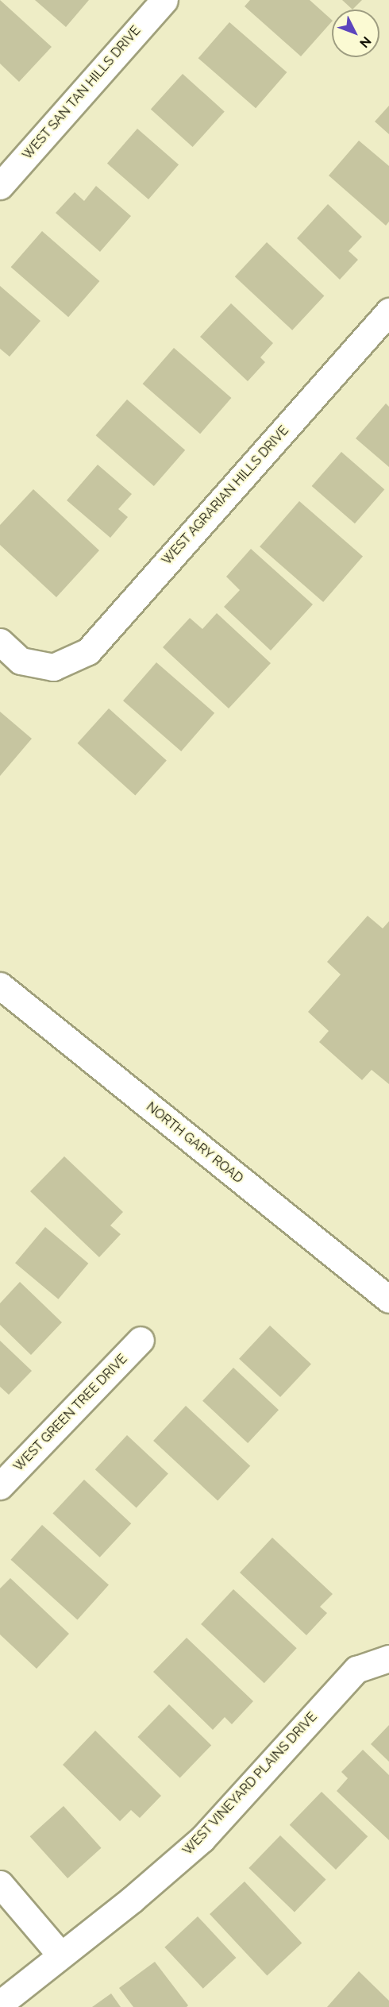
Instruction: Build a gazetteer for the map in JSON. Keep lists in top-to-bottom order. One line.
{"streets":{"street":["WEST SAN TAN HILLS DRIVE","WEST AGRARIAN HILLS DRIVE","NORTH GARY ROAD","WEST GREEN TREE DRIVE","WEST VINEYARD PLAINS DRIVE"]},"north":"bottom right"}
